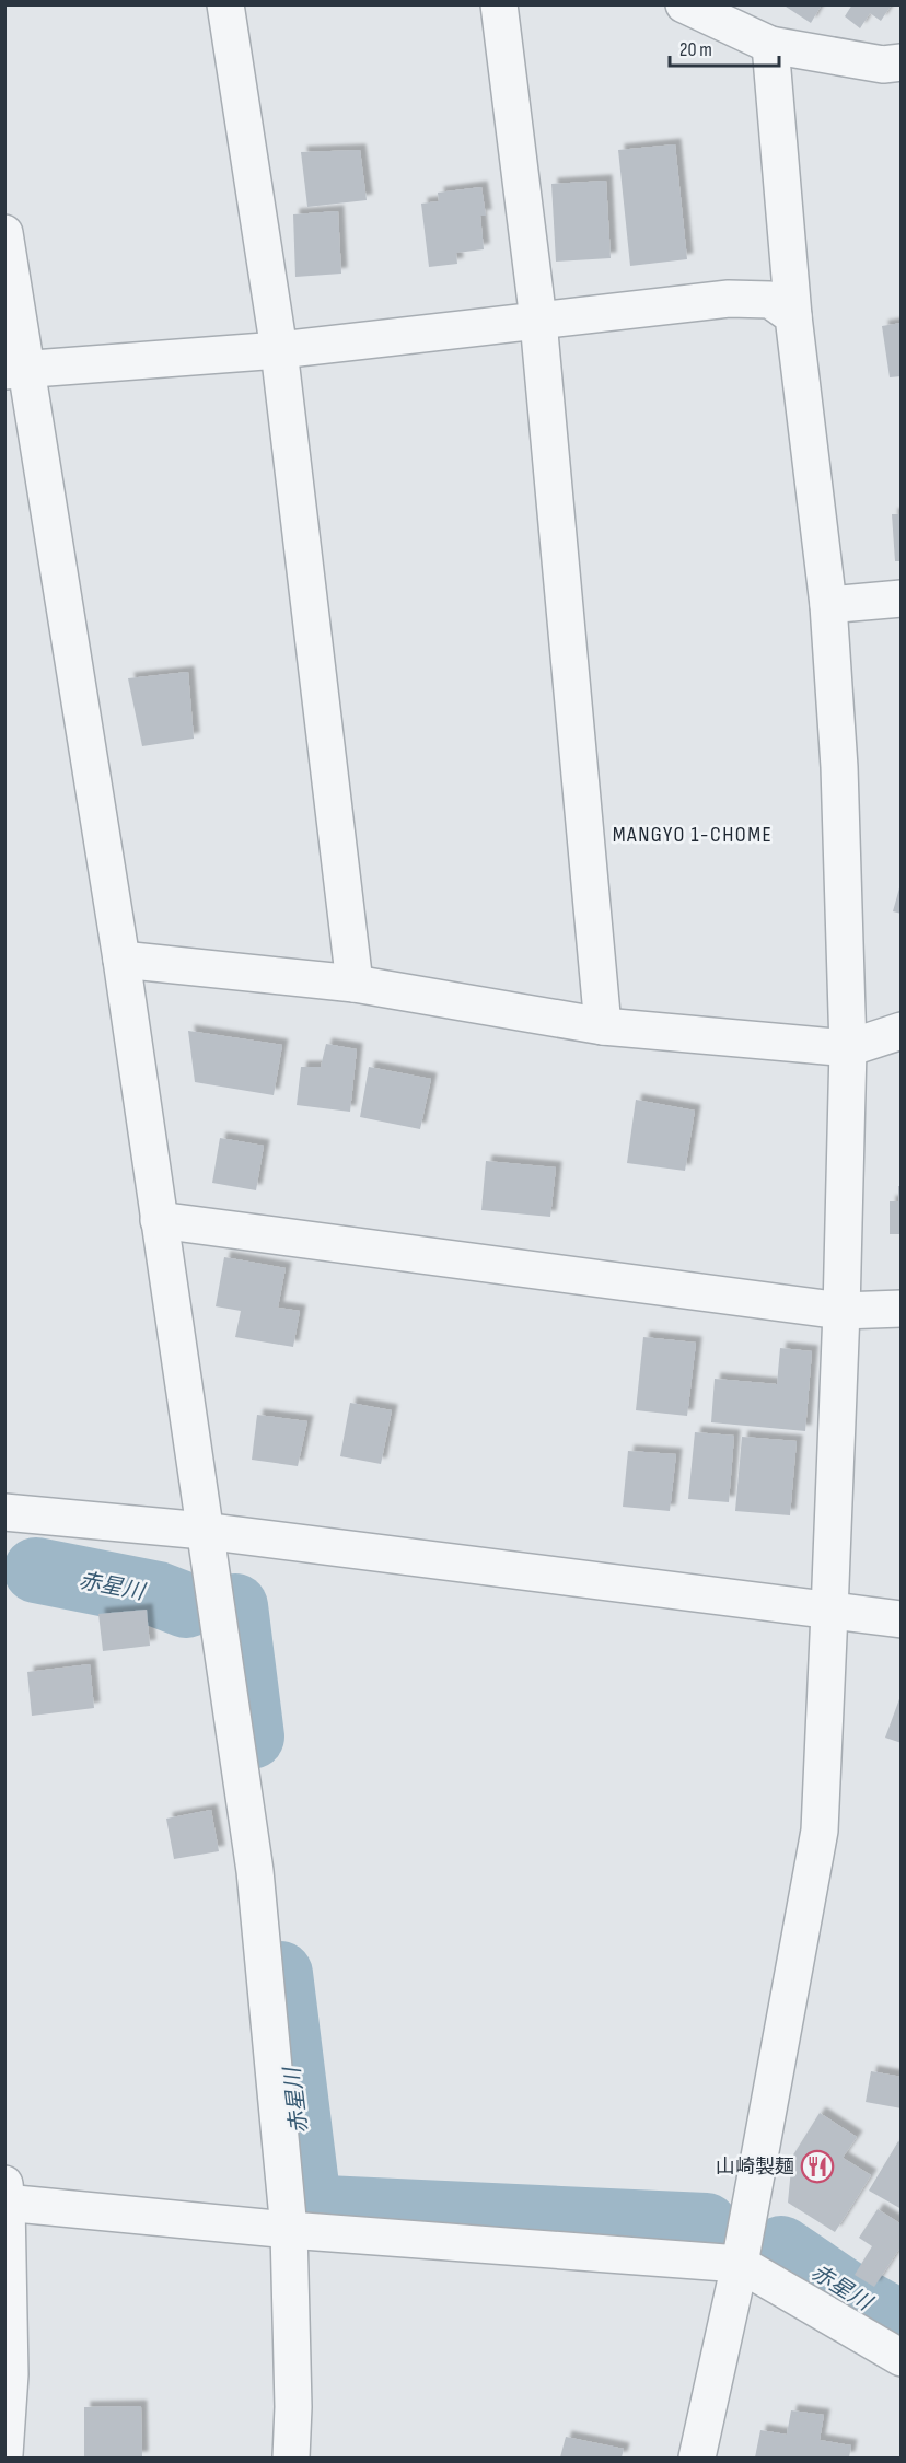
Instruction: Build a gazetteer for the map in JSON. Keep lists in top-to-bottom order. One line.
{"districts":["MANGYO 1-CHOME"],"water":["赤星川"],"places":{"restaurant":["山崎製麺"]},"scale_bar":"20 m"}
